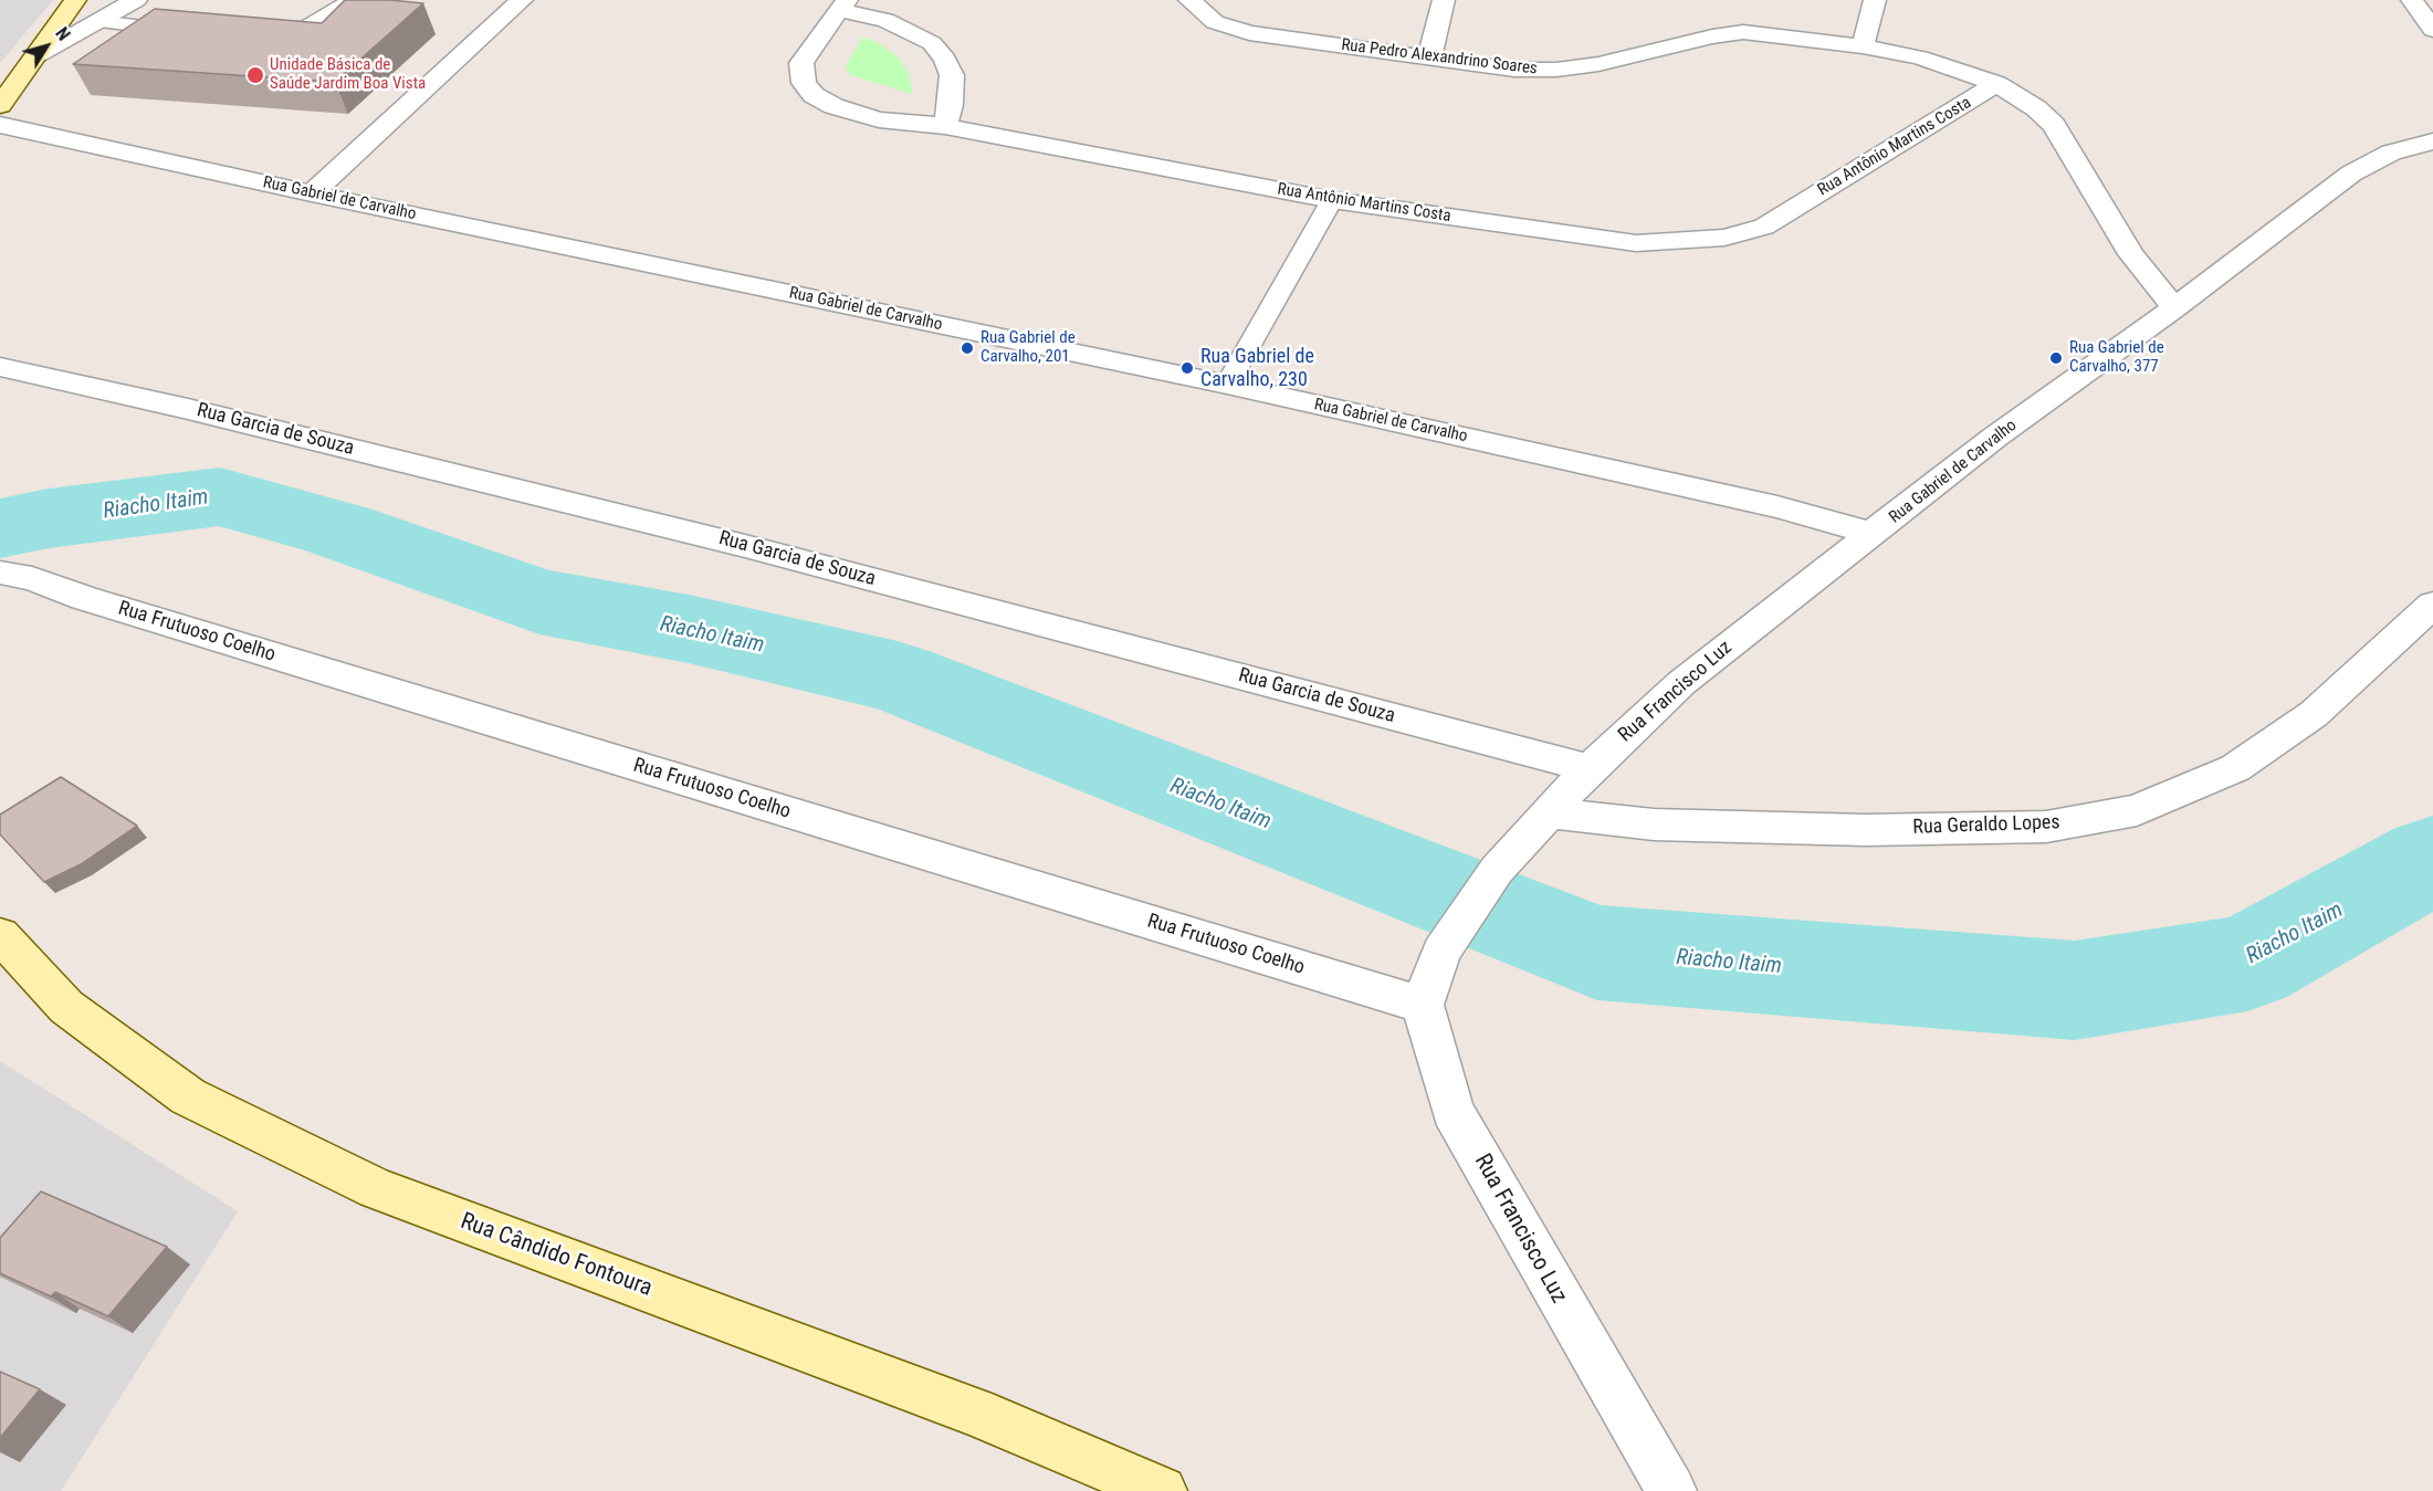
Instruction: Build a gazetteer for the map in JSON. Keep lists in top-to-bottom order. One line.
{"streets":{"main road":["Rua Cândido Fontoura"],"street":["Rua Pedro Alexandrino Soares","Rua Antônio Martins Costa","Rua Gabriel de Carvalho","Rua Garcia de Souza","Rua Frutuoso Coelho","Rua Francisco Luz","Rua Geraldo Lopes"]},"crossings":[["Rua Pedro Alexandrino Soares","Rua Antônio Martins Costa"],["Rua Pedro Alexandrino Soares","Rua Gabriel de Carvalho"],["Rua Gabriel de Carvalho","Rua Francisco Luz"],["Rua Garcia de Souza","Rua Francisco Luz"],["Rua Frutuoso Coelho","Rua Francisco Luz"],["Rua Francisco Luz","Rua Geraldo Lopes"]],"water":["Riacho Itaim"],"places":["Unidade Básica de Saúde Jardim Boa Vista","Rua Gabriel de Carvalho, 201","Rua Gabriel de Carvalho, 377","Rua Gabriel de Carvalho, 230"],"north":"top right"}
